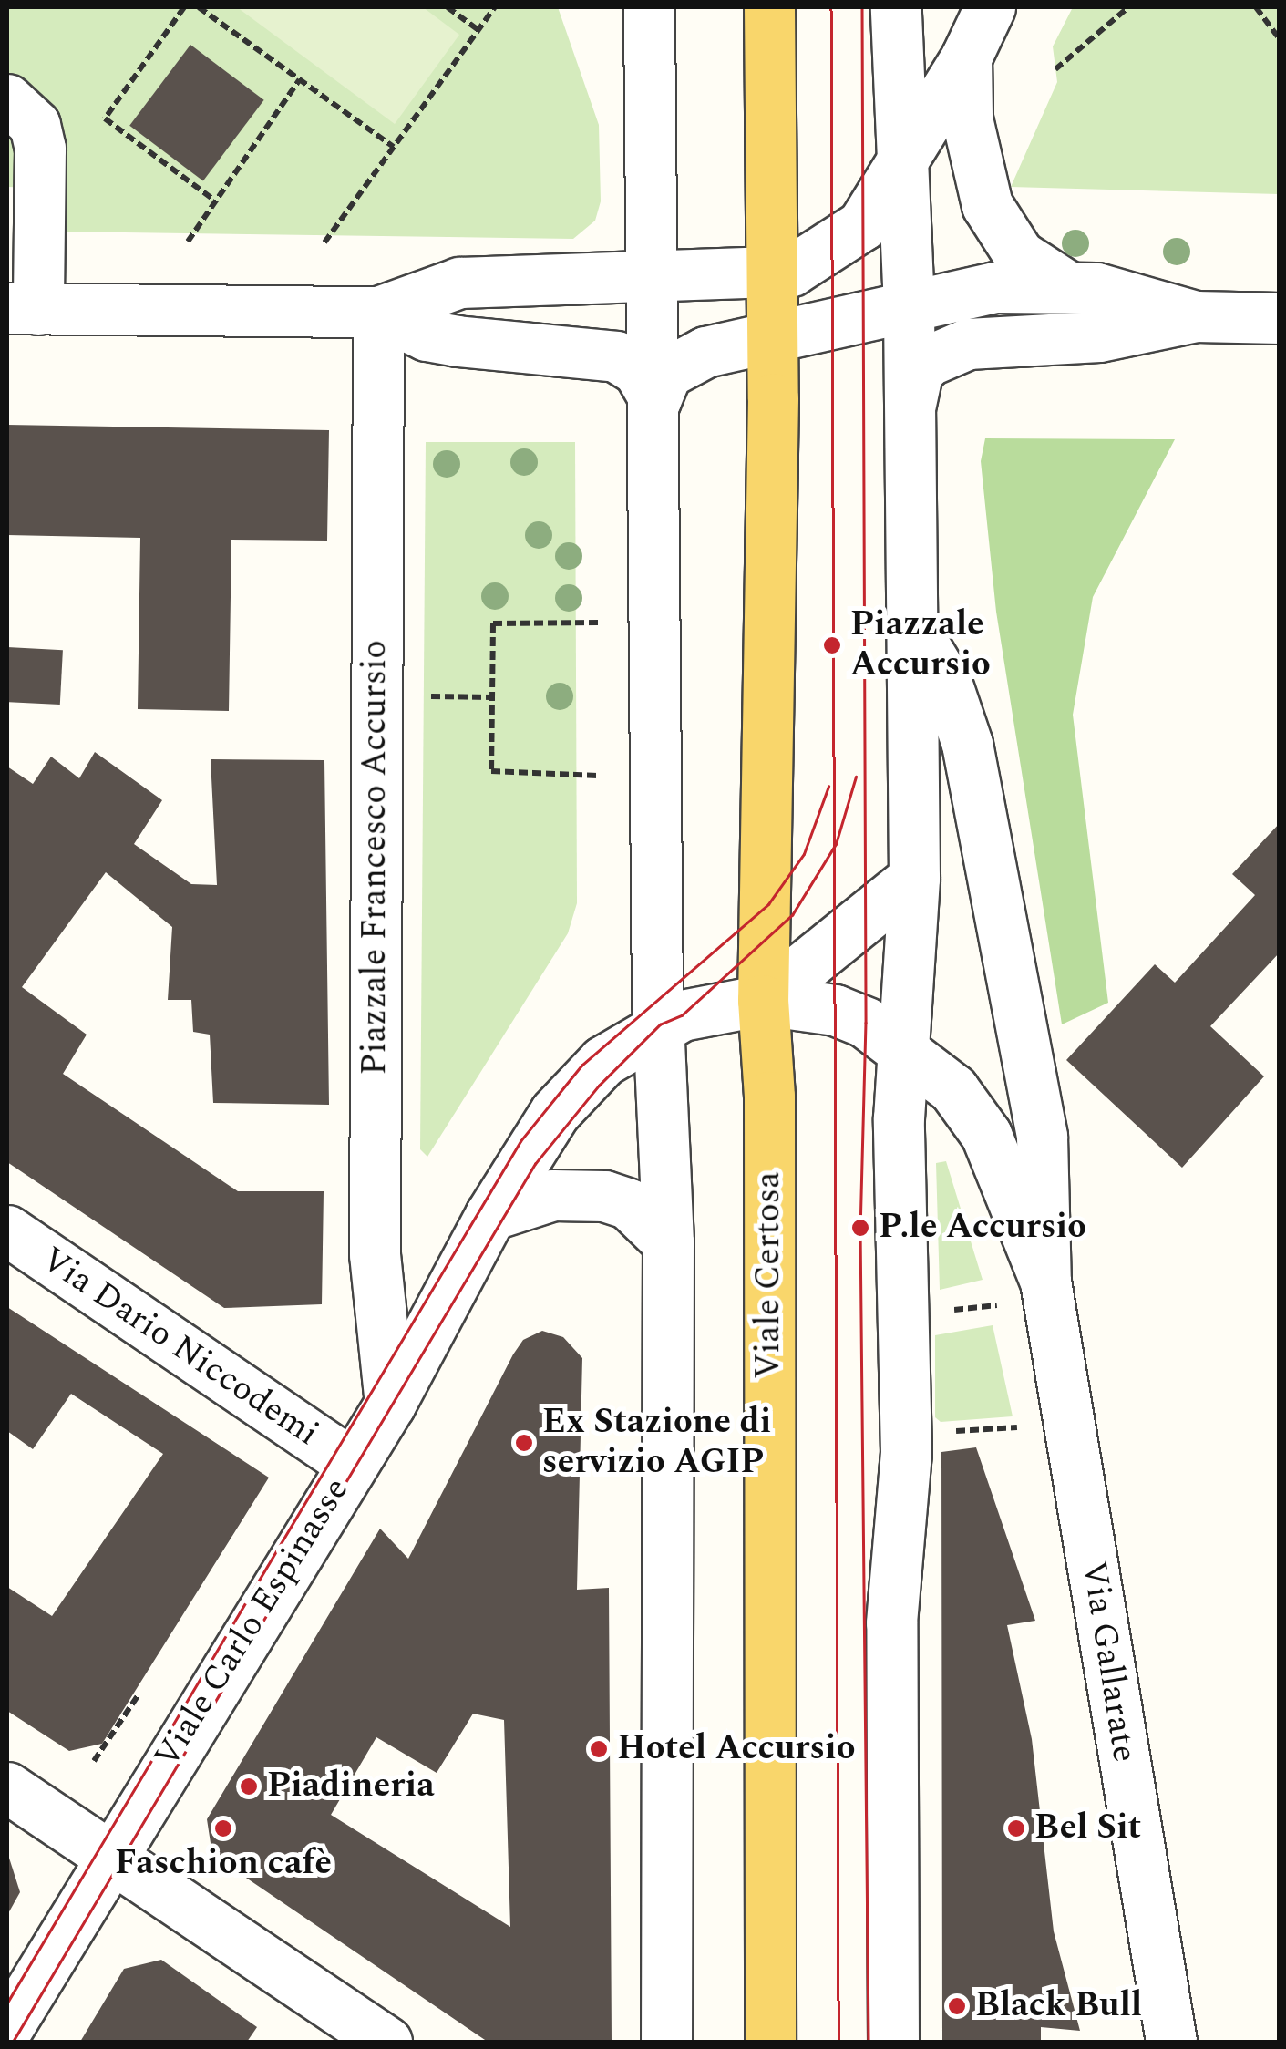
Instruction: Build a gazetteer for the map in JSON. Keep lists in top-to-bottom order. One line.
{"streets":{"main road":["Viale Certosa"],"street":["Piazzale Francesco Accursio","Via Dario Niccodemi","Viale Carlo Espinasse","Via Gallarate"]},"crossings":[["Piazzale Francesco Accursio","Viale Carlo Espinasse"],["Via Dario Niccodemi","Viale Carlo Espinasse"]],"places":["Piazzale Accursio","P.le Accursio","Ex Stazione di servizio AGIP","Hotel Accursio","Piadineria","Faschion cafè","Bel Sit","Black Bull"]}
